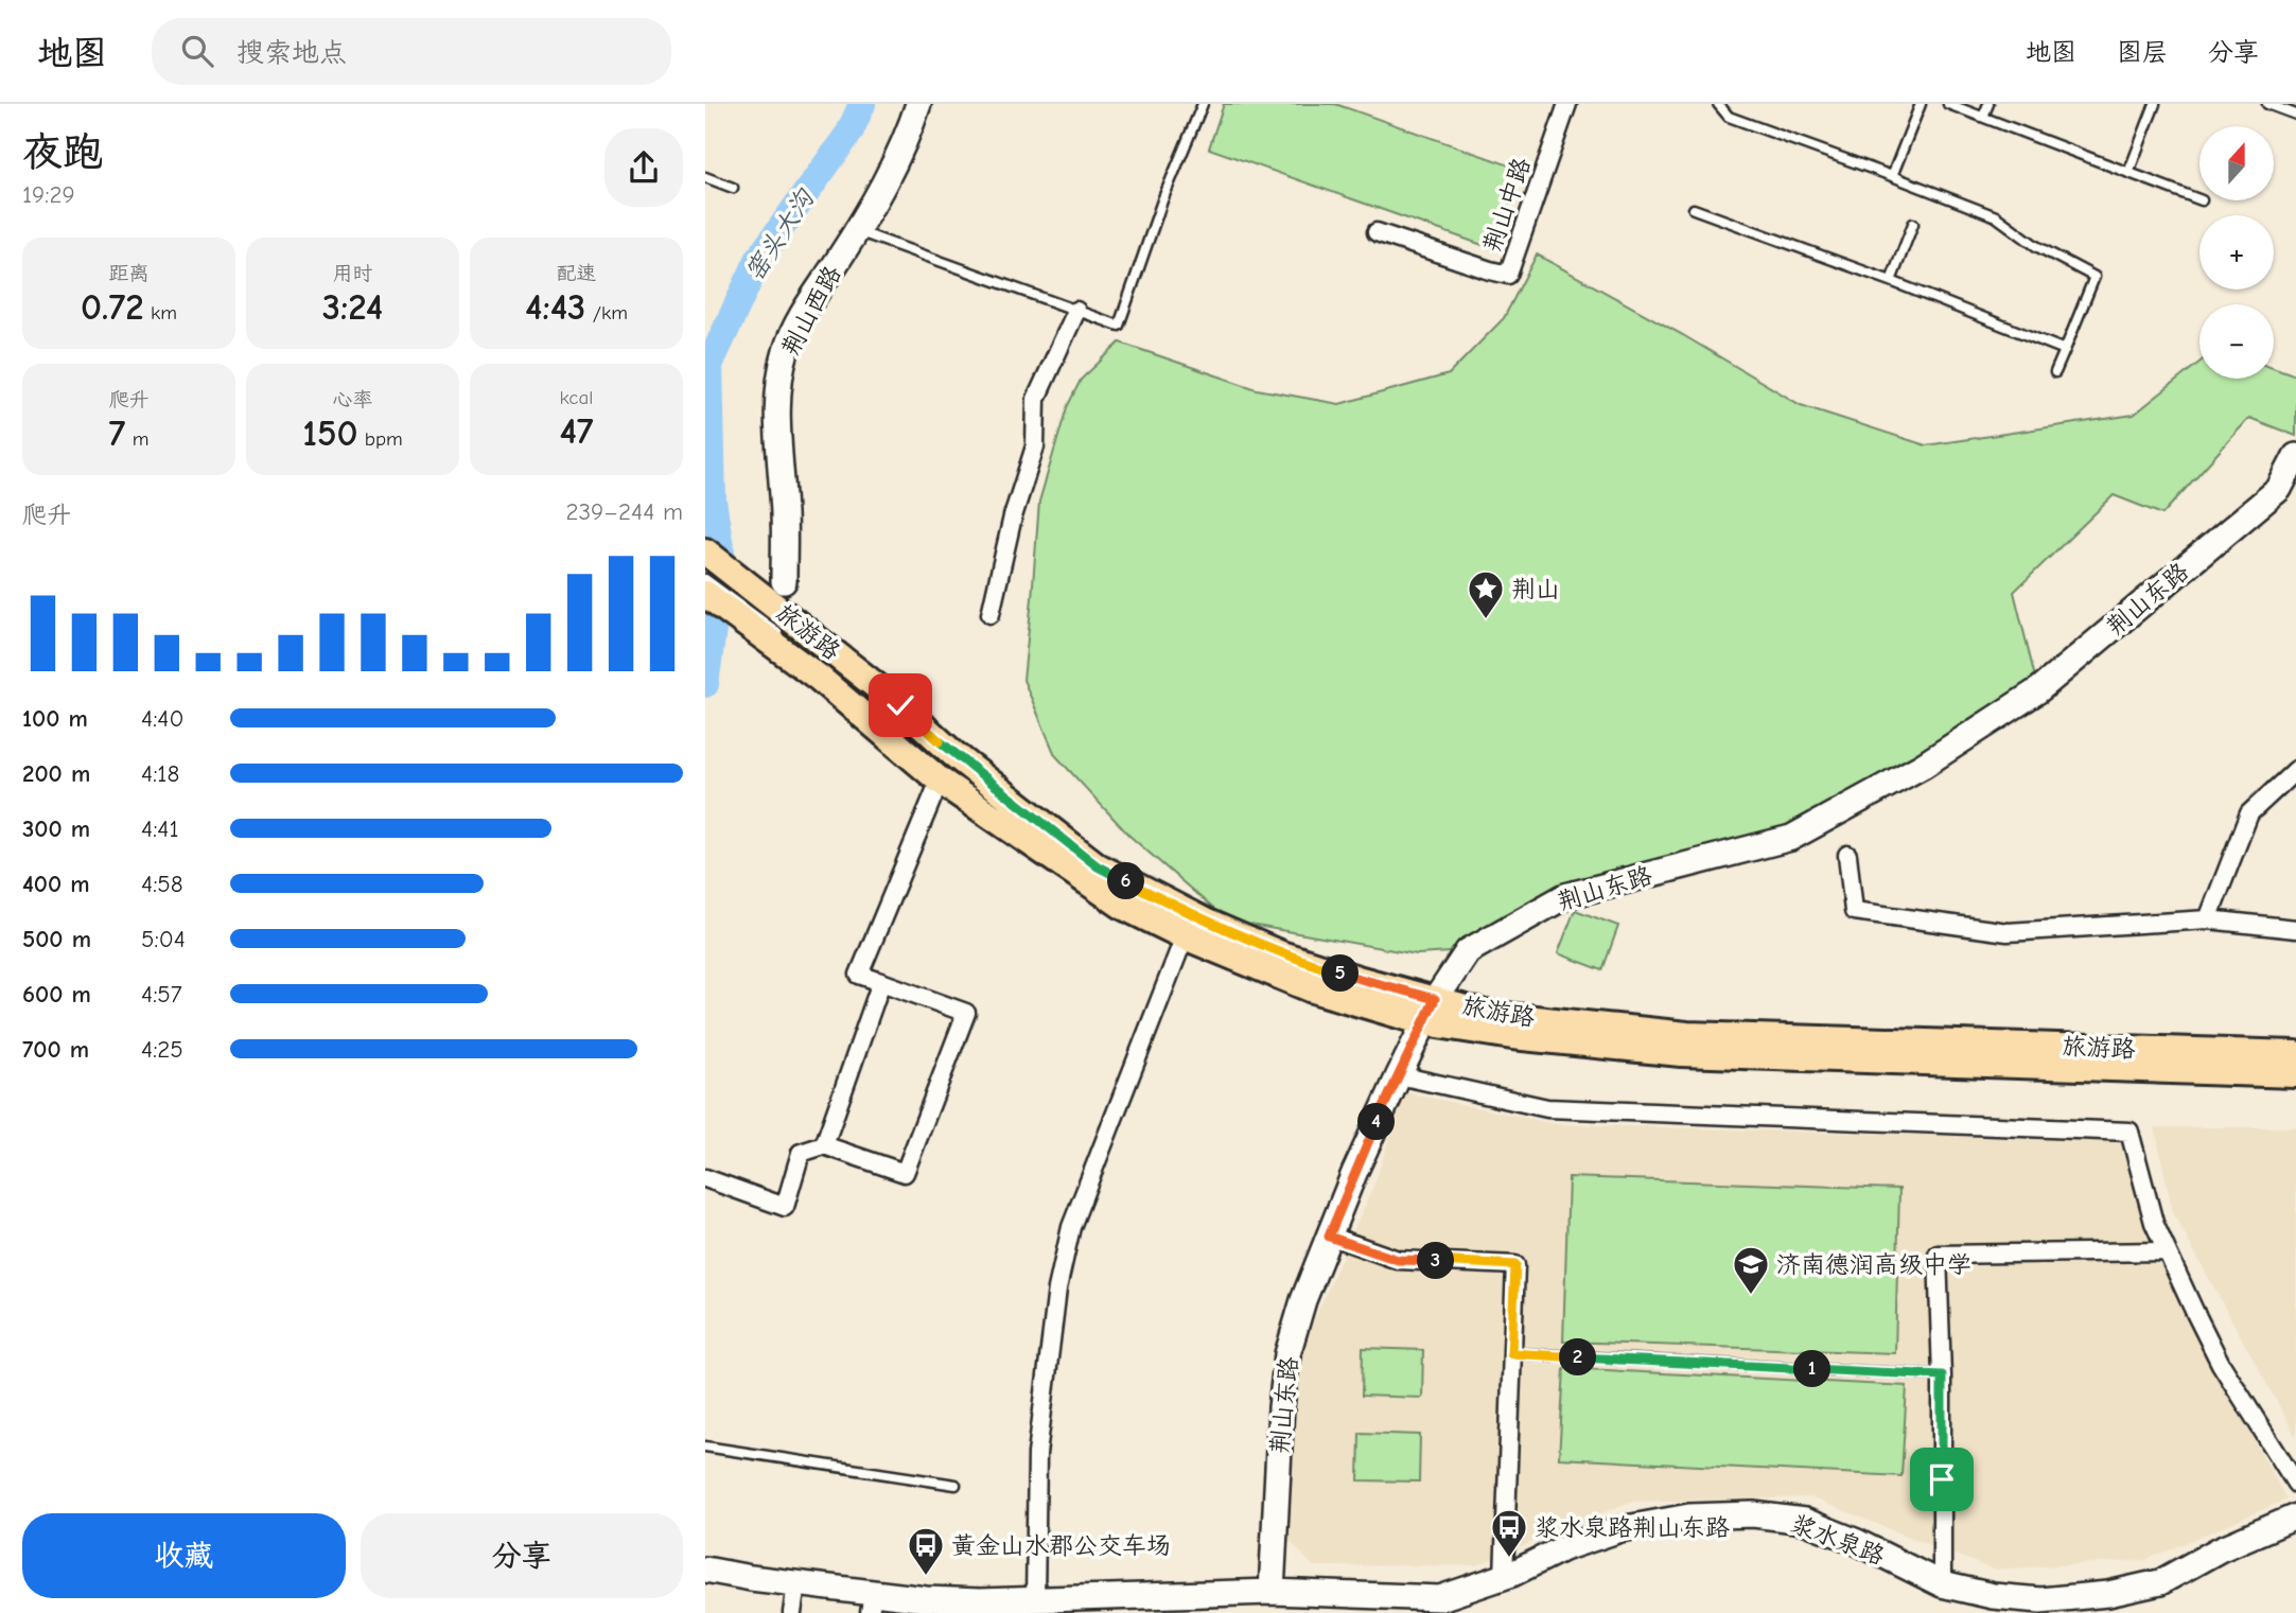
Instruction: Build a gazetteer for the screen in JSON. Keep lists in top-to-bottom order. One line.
{"streets":{"main road":["旅游路"],"street":["荆山中路","荆山西路","荆山东路","浆水泉路"]},"crossings":[["荆山东路","旅游路"],["荆山东路","浆水泉路"]],"water":["窑头大沟"],"places":{"place":["荆山"],"school or university":["济南德润高级中学"],"bus stop":["浆水泉路荆山东路","黄金山水郡公交车场"]},"north":"top","page":{"header":"地图","search":"搜索地点","nav":["地图","图层","分享"],"heading":["夜跑","19:29"],"map_buttons":["+","−"],"stats":[["距离","0.72 km"],["用时","3:24"],["配速","4:43 /km"],["爬升","7 m"],["心率","150 bpm"],["kcal","47"]],"chart":["爬升","239–244 m"],"list":[{"name":"100 m","note":"4:40"},{"name":"200 m","note":"4:18"},{"name":"300 m","note":"4:41"},{"name":"400 m","note":"4:58"},{"name":"500 m","note":"5:04"},{"name":"600 m","note":"4:57"},{"name":"700 m","note":"4:25"}],"pins":["6","5","4","3","2","1"],"buttons":["收藏","分享"]}}
